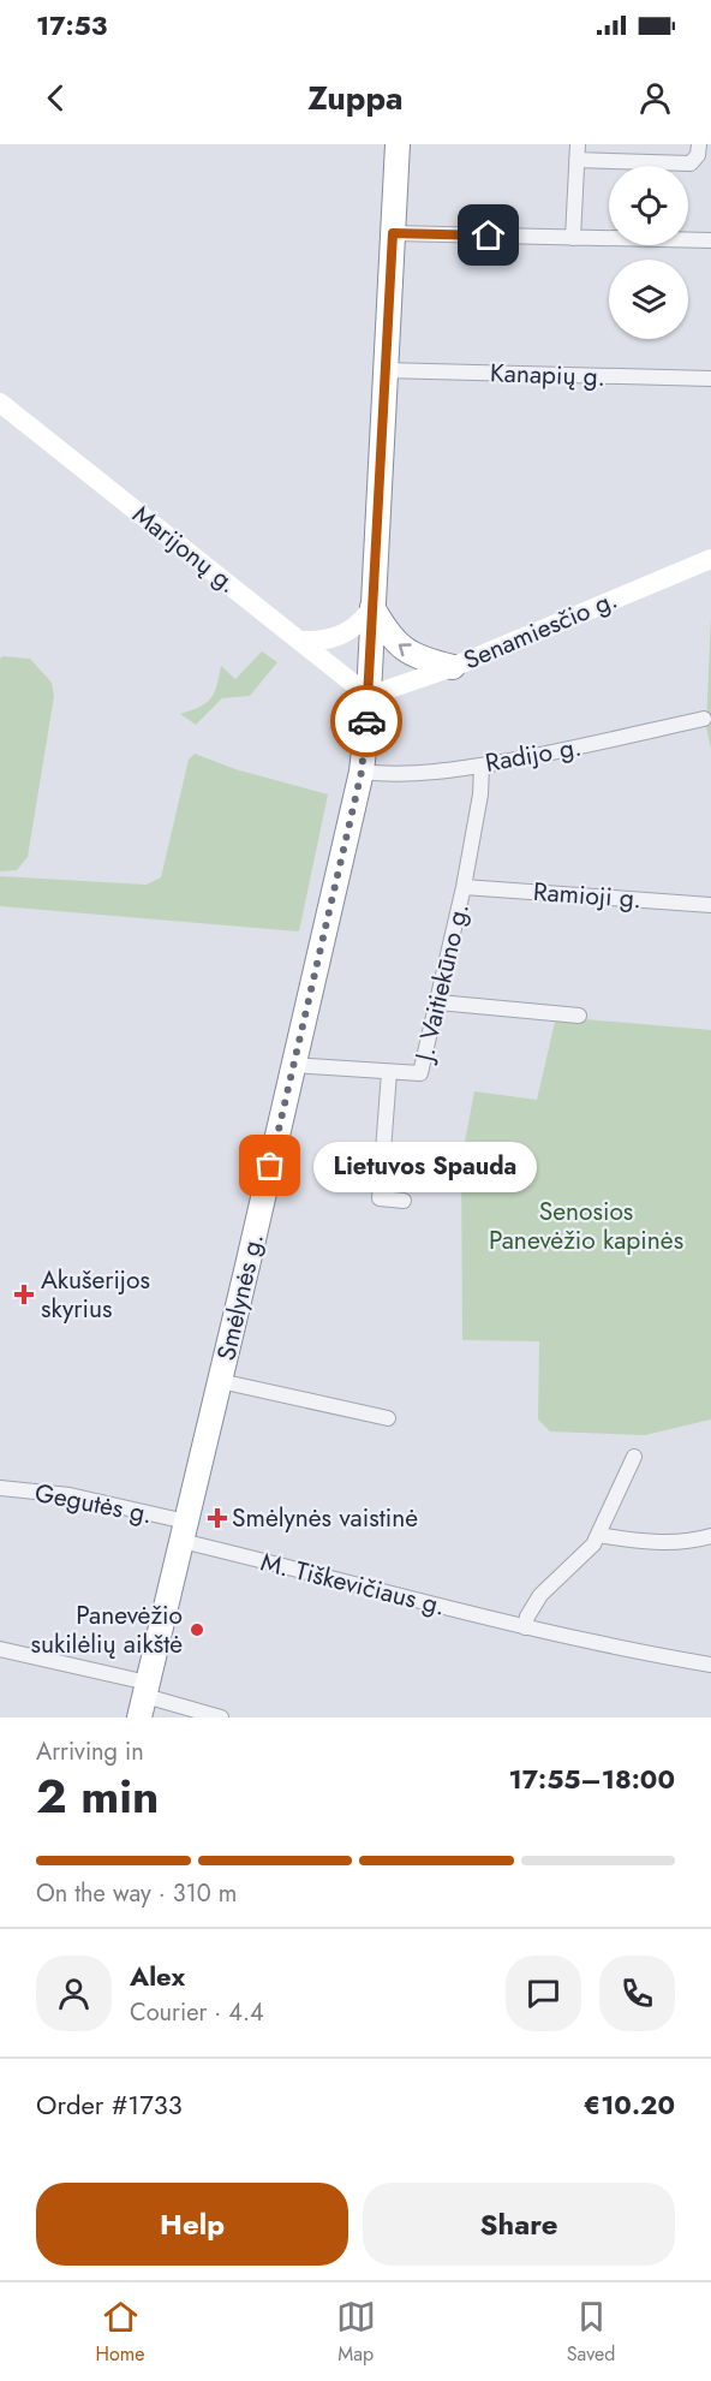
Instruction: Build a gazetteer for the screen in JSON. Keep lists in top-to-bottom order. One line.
{"streets":{"highway":["Smėlynės g."],"main road":["Marijonų g.","Senamiesčio g."],"street":["Kanapių g.","Radijo g.","Ramioji g.","J. Vaitiekūno g.","Gegutės g.","M. Tiškevičiaus g."]},"crossings":[["Kanapių g.","Smėlynės g."],["Marijonų g.","Senamiesčio g."],["Marijonų g.","Smėlynės g."],["Senamiesčio g.","Smėlynės g."],["Radijo g.","J. Vaitiekūno g."],["Radijo g.","Smėlynės g."],["Ramioji g.","J. Vaitiekūno g."],["J. Vaitiekūno g.","Smėlynės g."],["Smėlynės g.","Gegutės g."],["Smėlynės g.","M. Tiškevičiaus g."],["Gegutės g.","M. Tiškevičiaus g."]],"parks":["Senosios Panevėžio kapinės"],"places":{"other":["Lietuvos Spauda","Panevėžio sukilėlių aikštė"],"health":["Akušerijos skyrius","Smėlynės vaistinė"]},"page":{"status":"17:53","header":"Zuppa","bubble":"Lietuvos Spauda","heading":["2 min","Arriving in","17:55–18:00"],"panel":["Alex","Courier · 4.4","Order #1733","€10.20"],"bar":"On the way · 310 m","buttons":["Help","Share"],"tabs":["Home","Map","Saved"]}}
